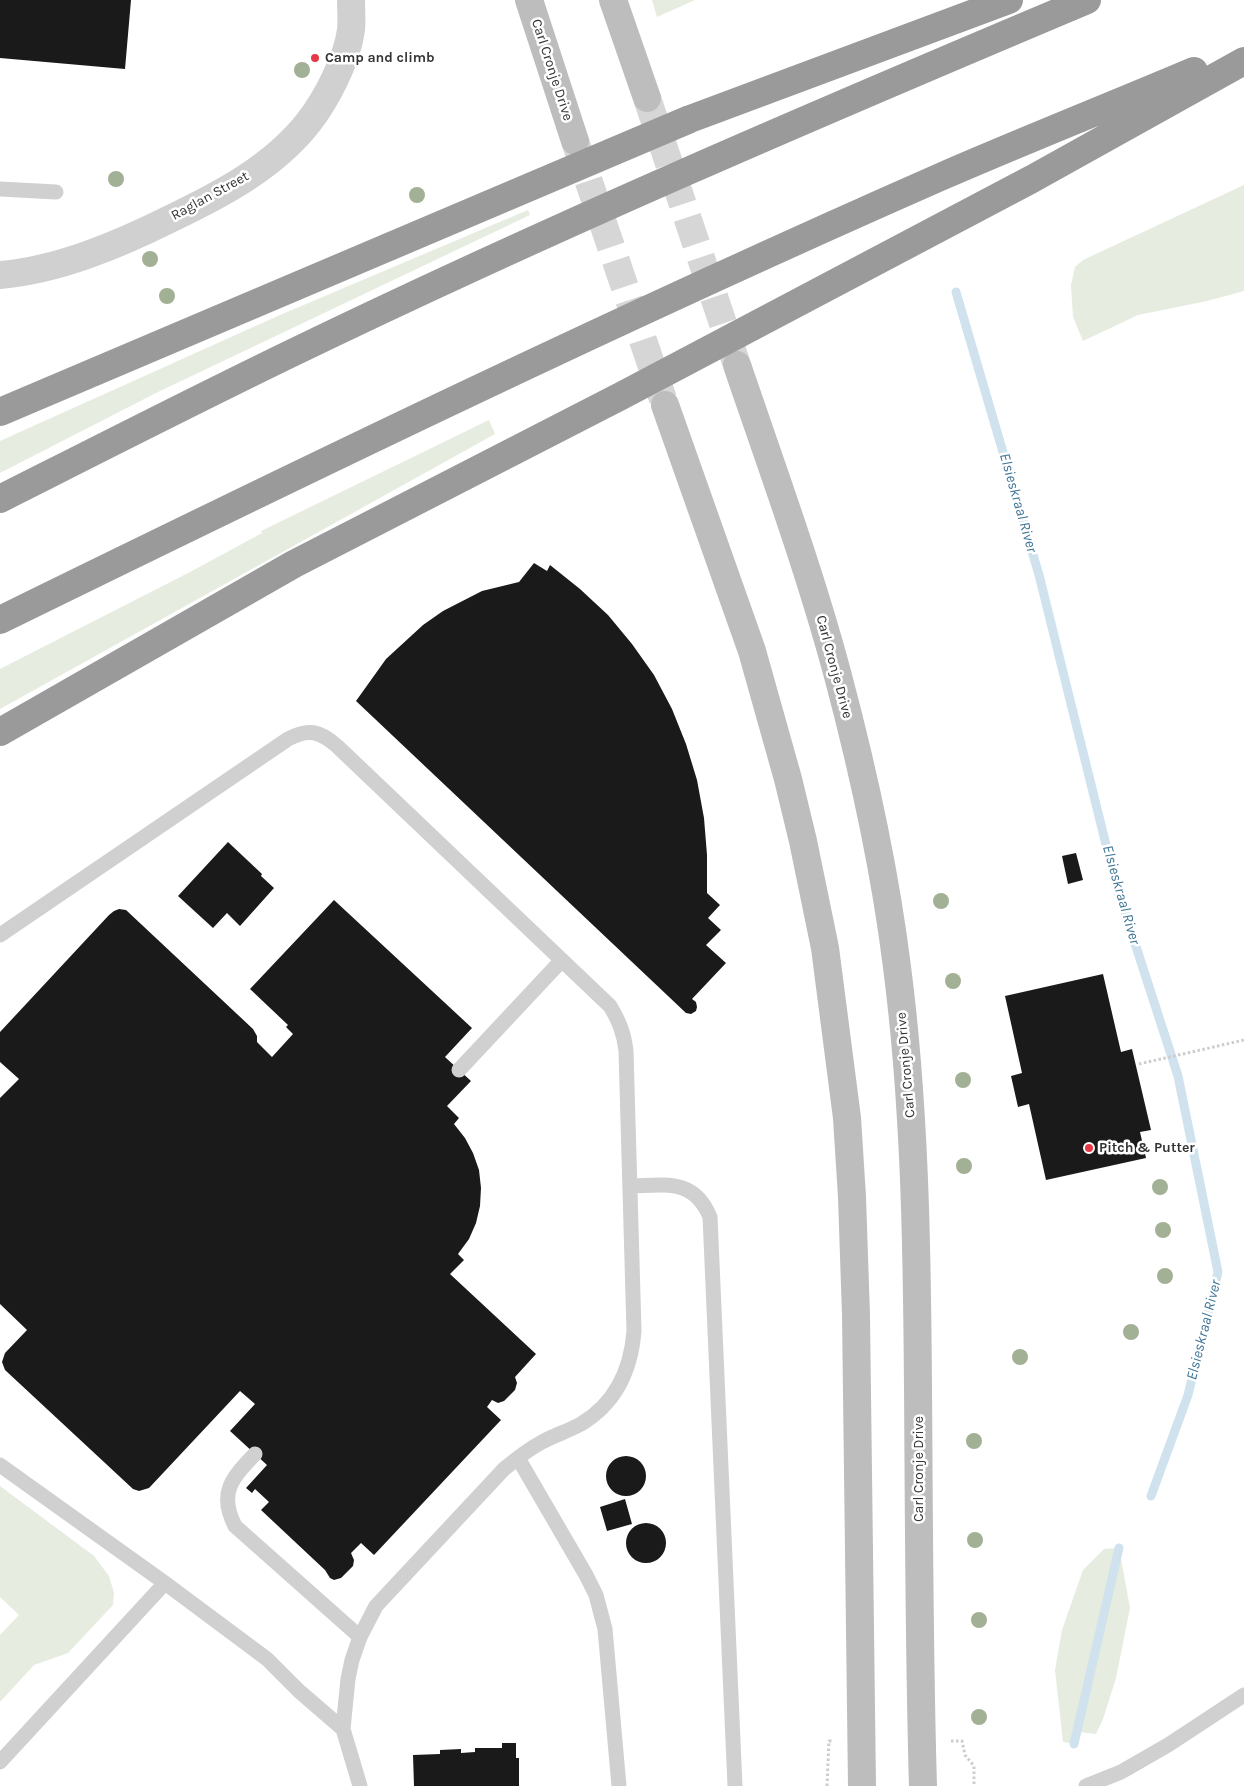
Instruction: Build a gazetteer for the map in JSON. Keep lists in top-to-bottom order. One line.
{"streets":{"main road":["Carl Cronje Drive"],"street":["Raglan Street"]},"water":["Elsieskraal River"],"places":["Camp and climb","Pitch & Putter"]}
